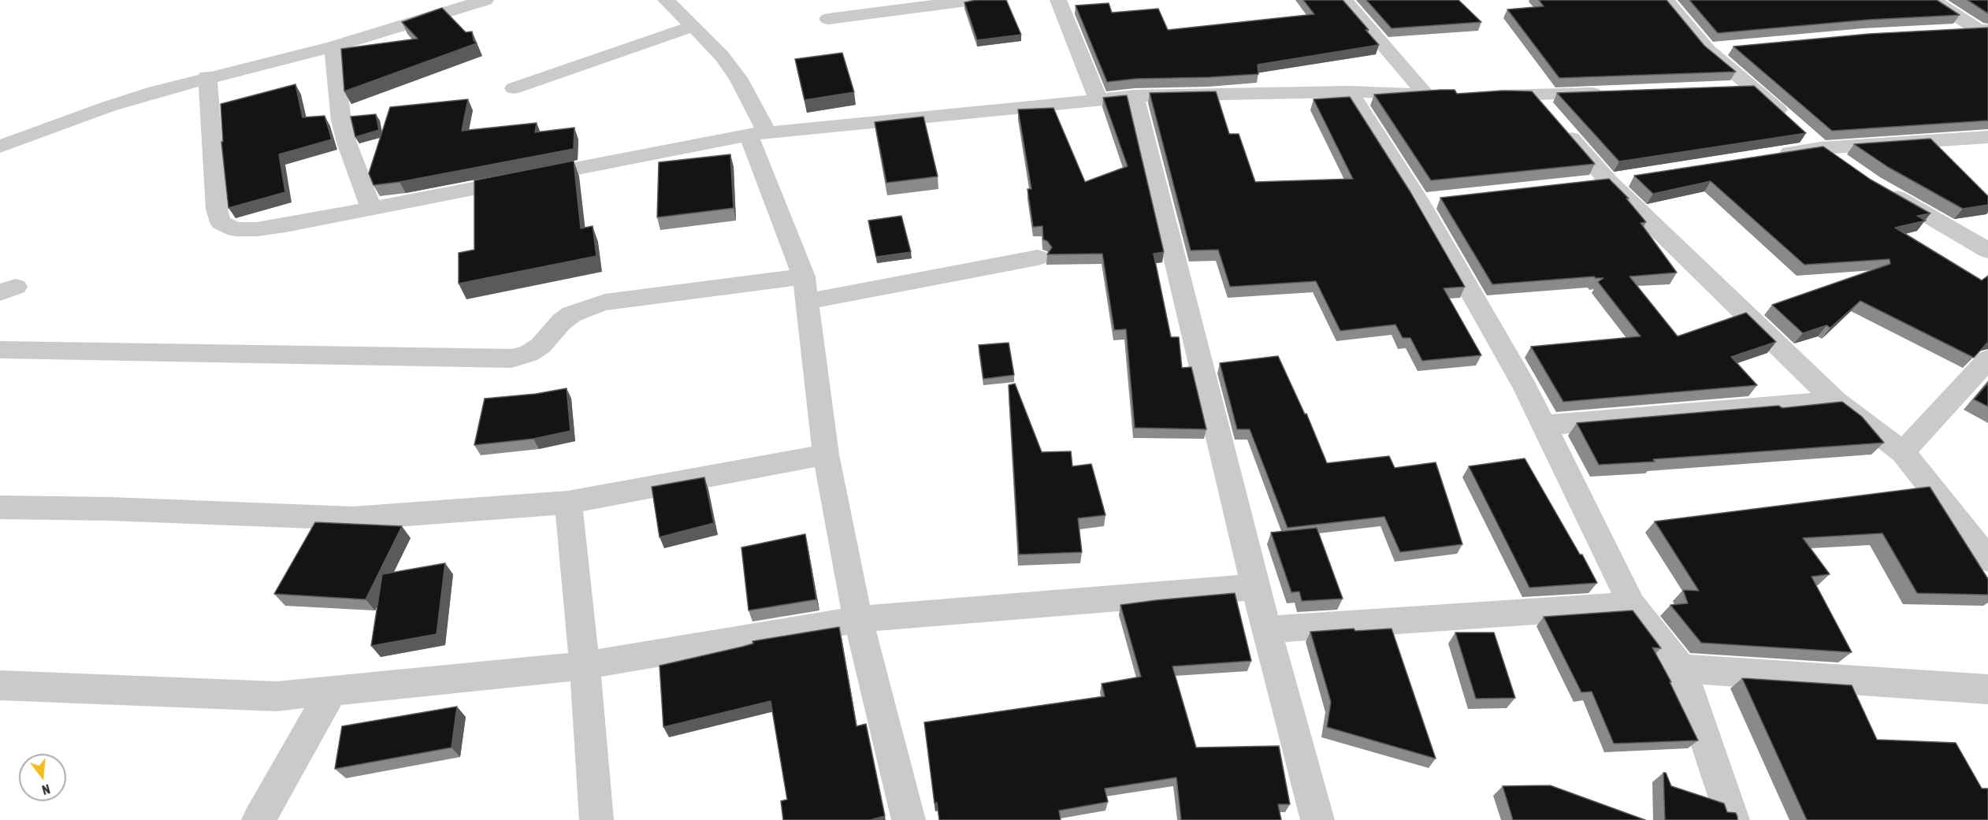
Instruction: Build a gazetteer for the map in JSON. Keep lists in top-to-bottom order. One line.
{"north":"bottom"}
